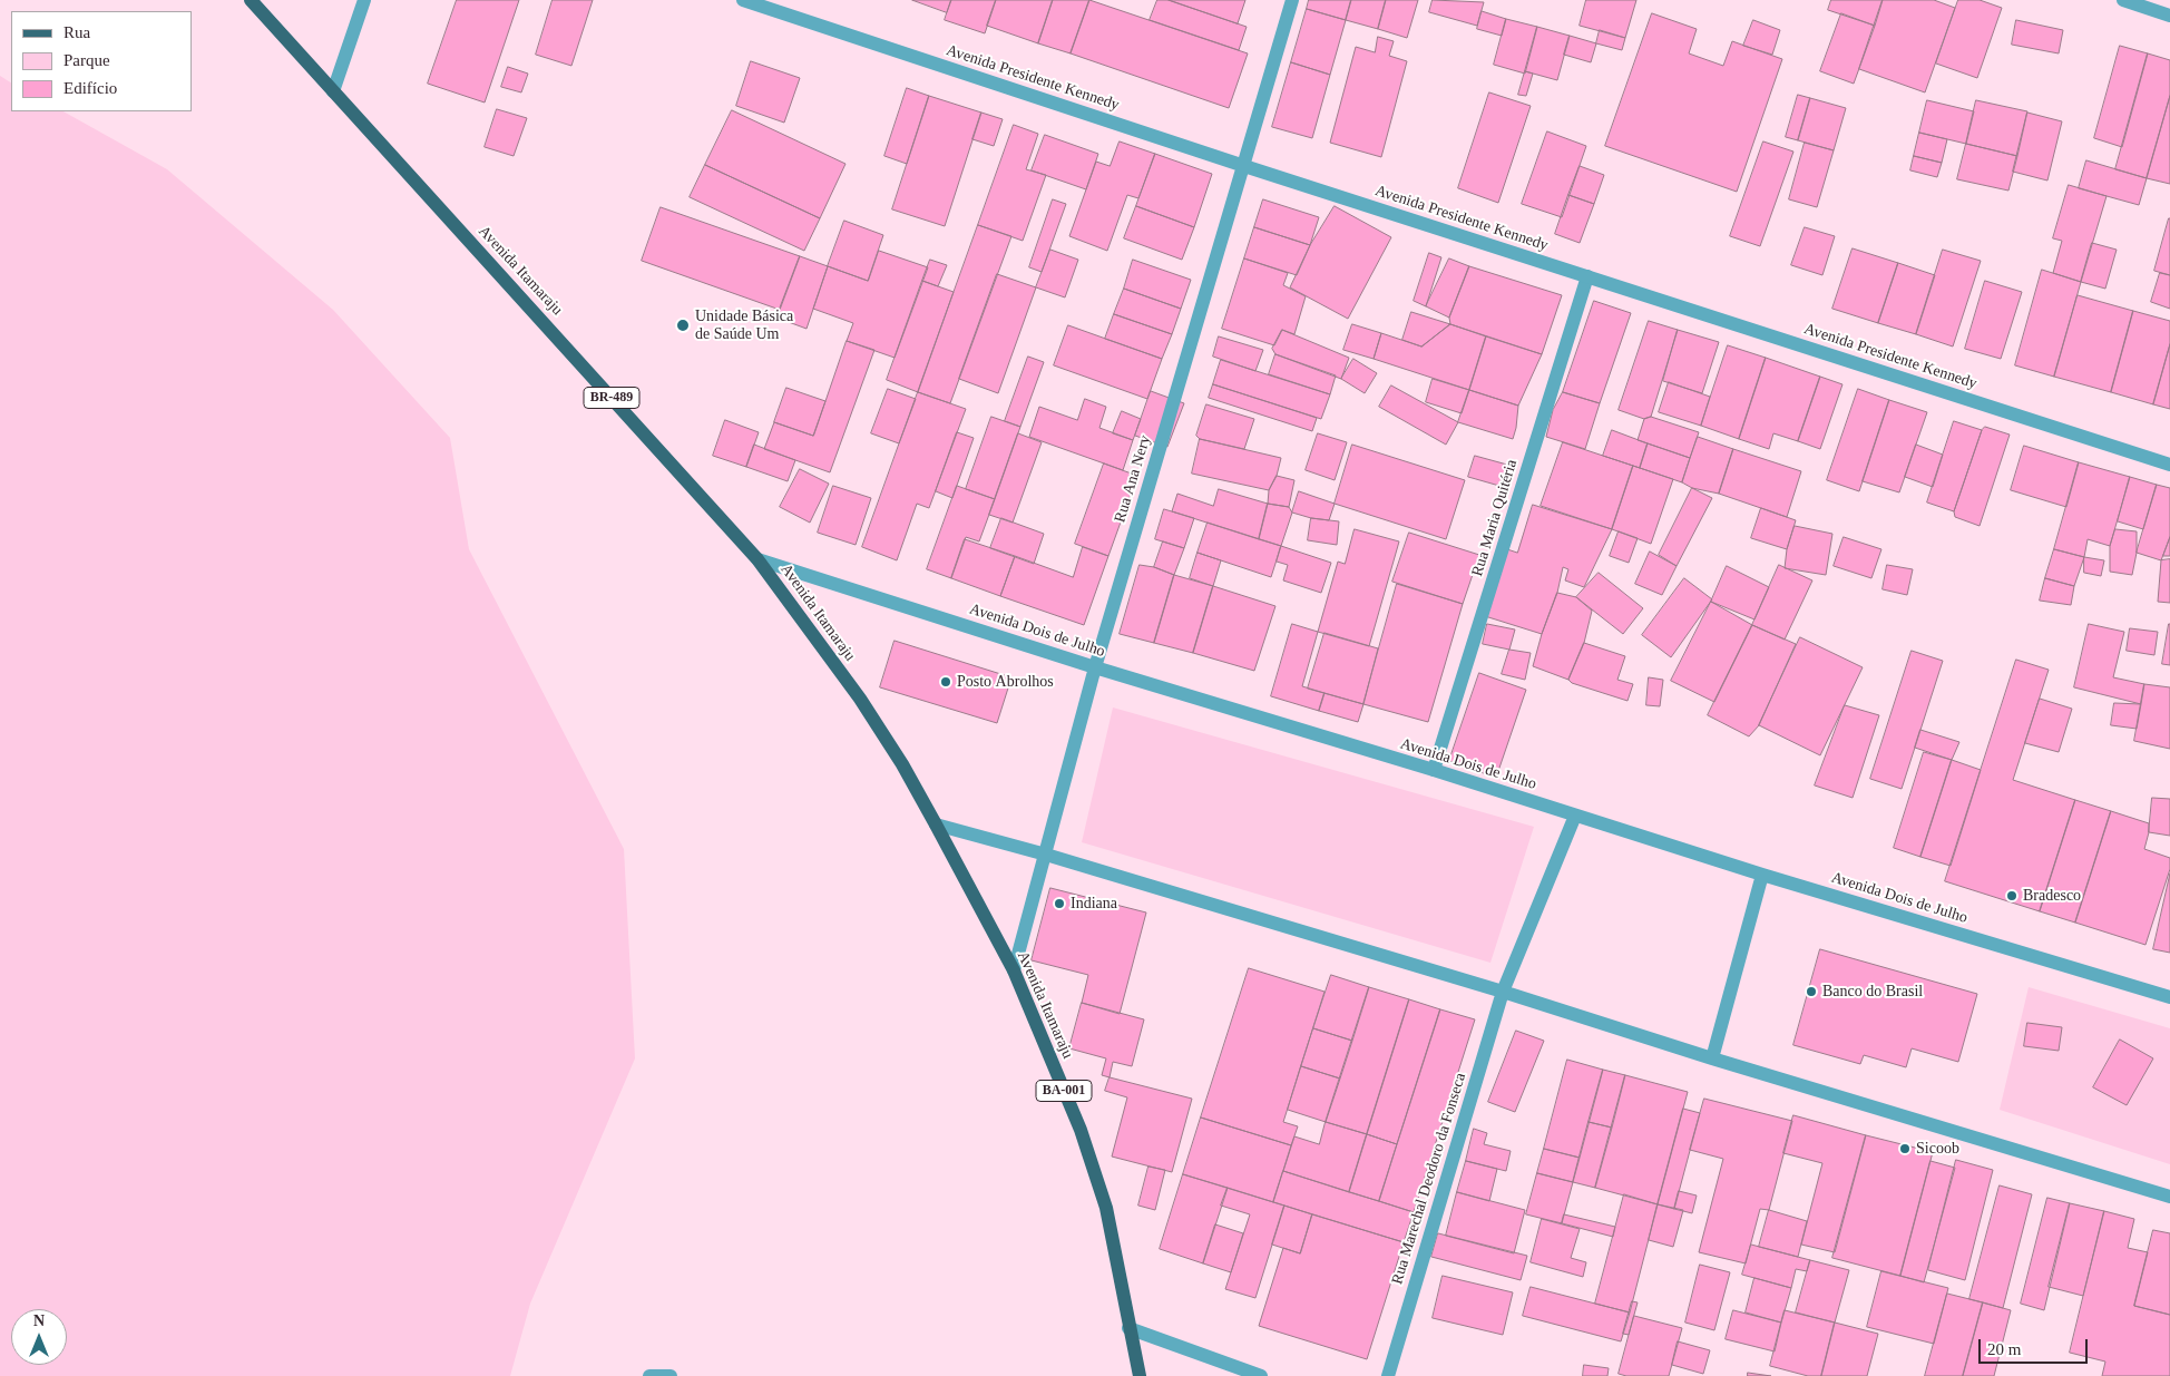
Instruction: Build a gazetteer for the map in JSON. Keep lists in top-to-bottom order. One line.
{"streets":{"main road":["Avenida Itamaraju","BR-489","BA-001"],"street":["Avenida Presidente Kennedy","Rua Ana Nery","Rua Maria Quitéria","Avenida Dois de Julho","Rua Marechal Deodoro da Fonseca"]},"crossings":[["Avenida Presidente Kennedy","Rua Ana Nery"],["Avenida Presidente Kennedy","Rua Maria Quitéria"],["Avenida Itamaraju","Rua Ana Nery"],["Avenida Itamaraju","Avenida Dois de Julho"],["Rua Ana Nery","Avenida Dois de Julho"],["Rua Maria Quitéria","Avenida Dois de Julho"],["Avenida Dois de Julho","Rua Marechal Deodoro da Fonseca"]],"places":["Unidade Básica de Saúde Um","Posto Abrolhos","Bradesco","Indiana","Banco do Brasil","Sicoob"],"legend":["Rua","Parque","Edifício"],"scale_bar":"20 m","north":"top"}
